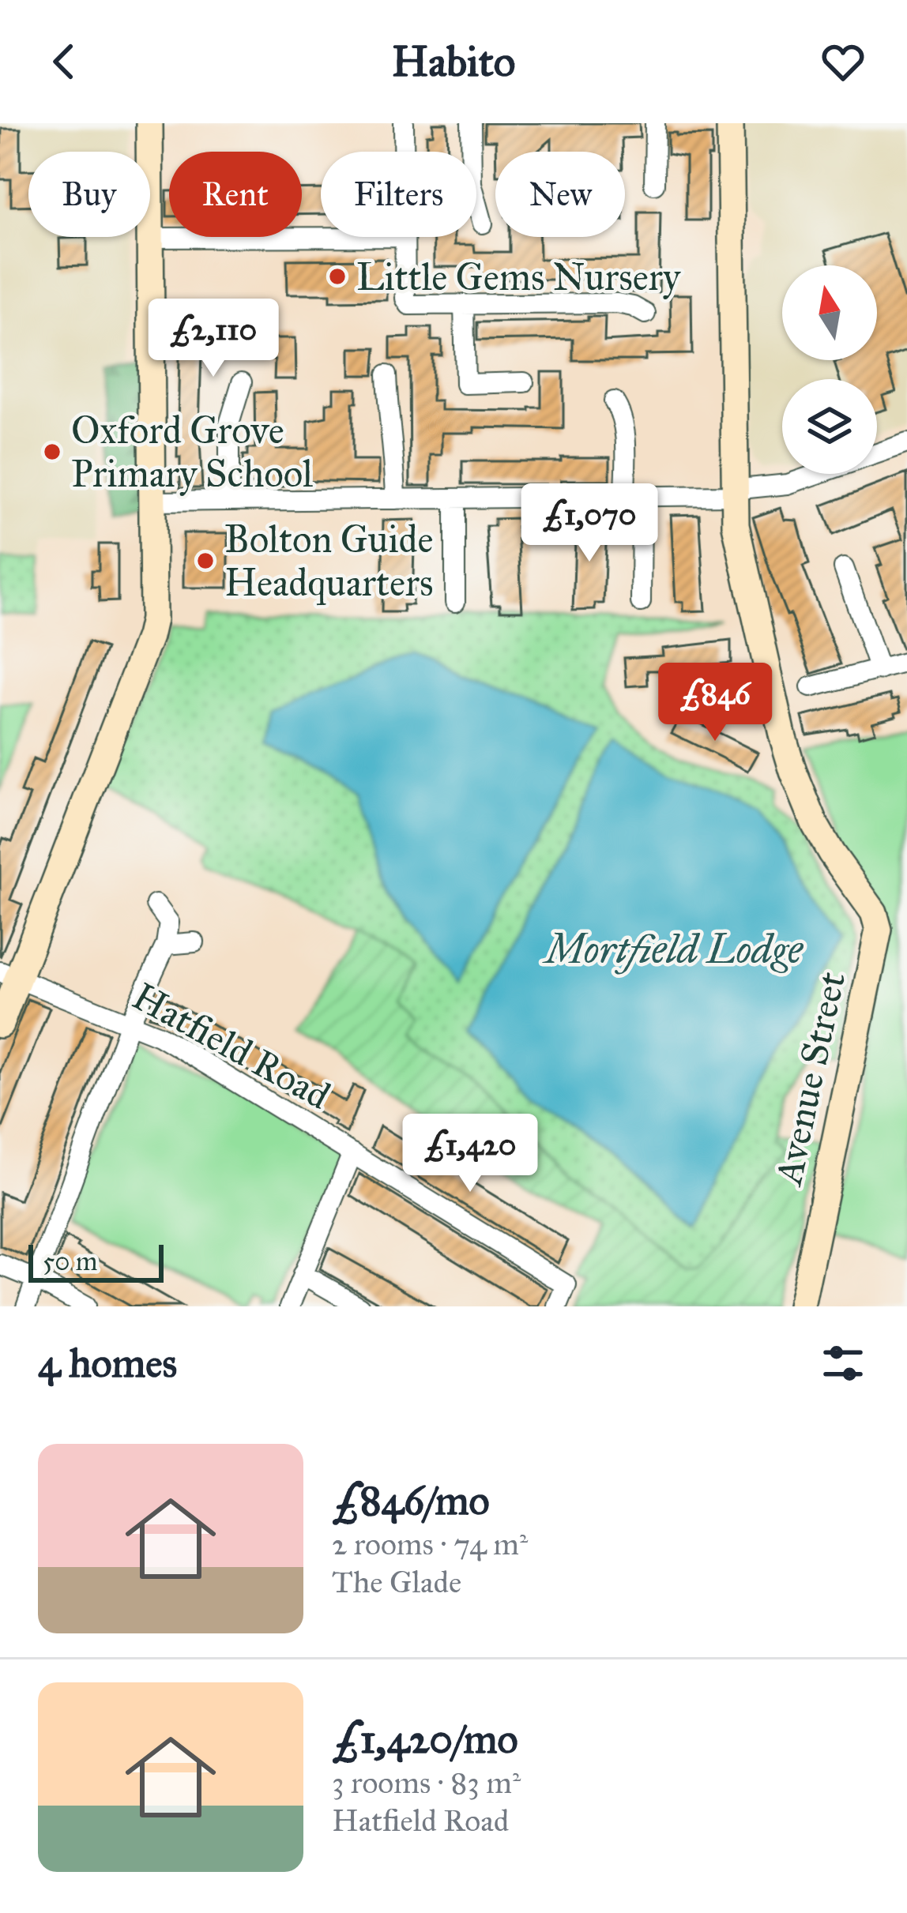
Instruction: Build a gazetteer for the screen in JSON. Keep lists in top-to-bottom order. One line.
{"streets":{"street":["Hatfield Road","Avenue Street"]},"water":["Mortfield Lodge"],"places":["Little Gems Nursery","Oxford Grove Primary School","Bolton Guide Headquarters"],"scale_bar":"50 m","north":"top","page":{"header":"Habito","chip":["Buy","Rent","Filters","New"],"price":["£2,110","£1,070","£846","£1,420"],"scale":"50 m","heading":"4 homes","list":[{"name":"£846/mo","note":"2 rooms · 74 m² · The Glade"},{"name":"£1,420/mo","note":"3 rooms · 83 m² · Hatfield Road"}]}}
